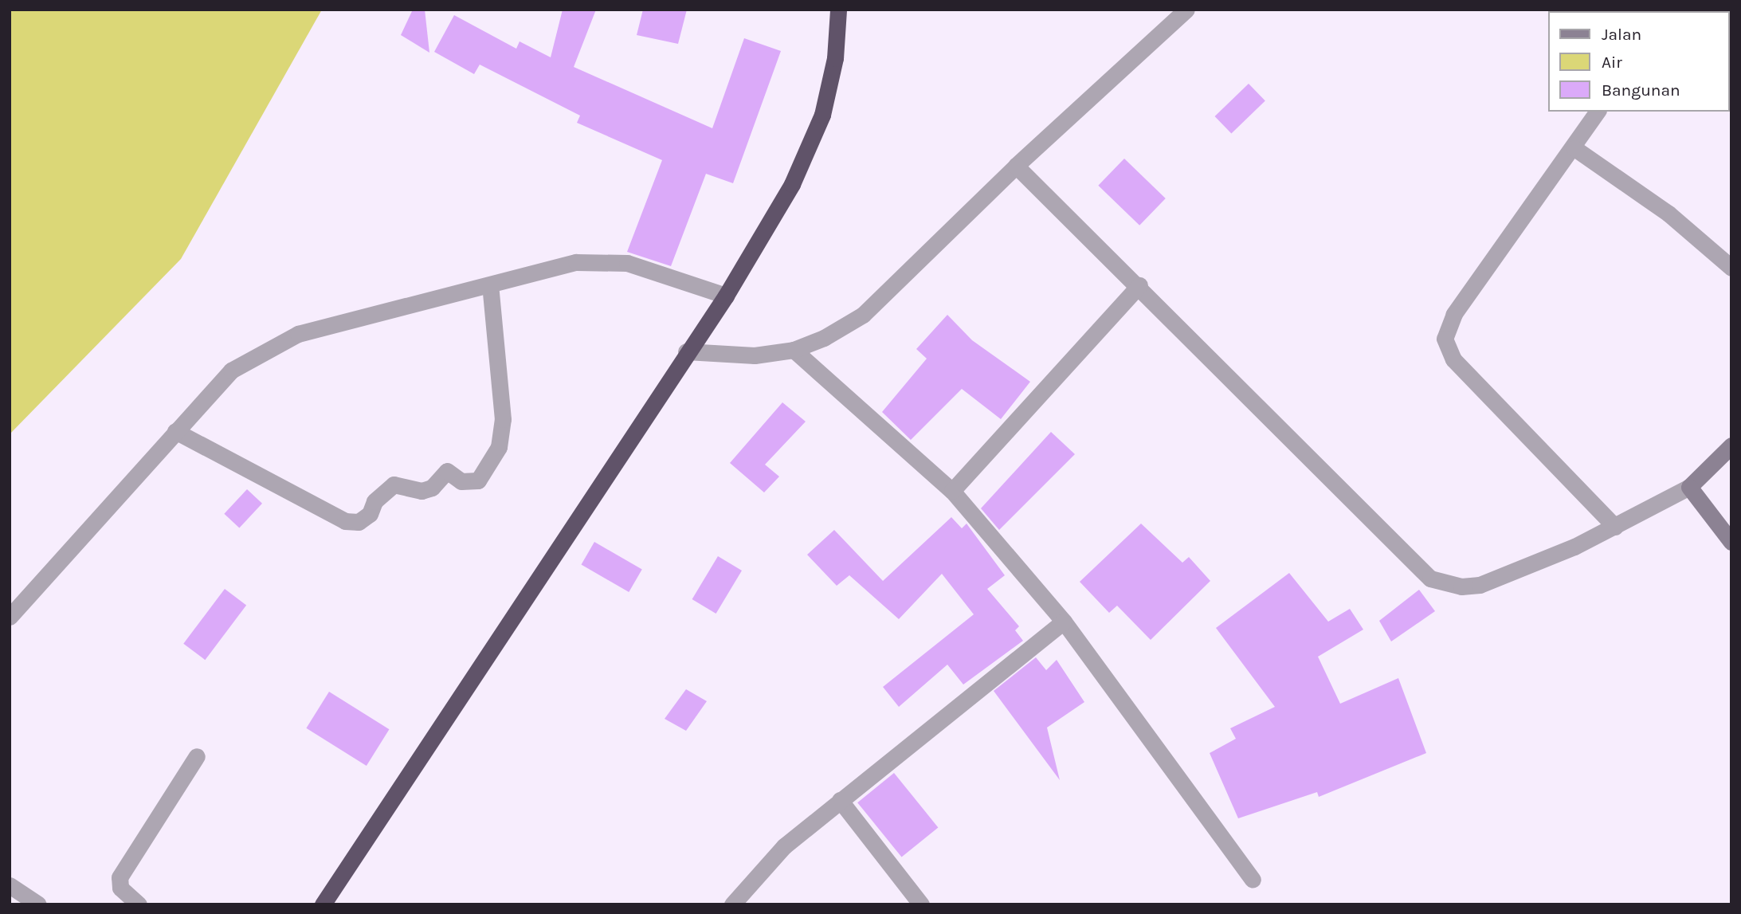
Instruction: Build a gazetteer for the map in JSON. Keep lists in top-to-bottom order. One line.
{"legend":["Jalan","Air","Bangunan"]}
